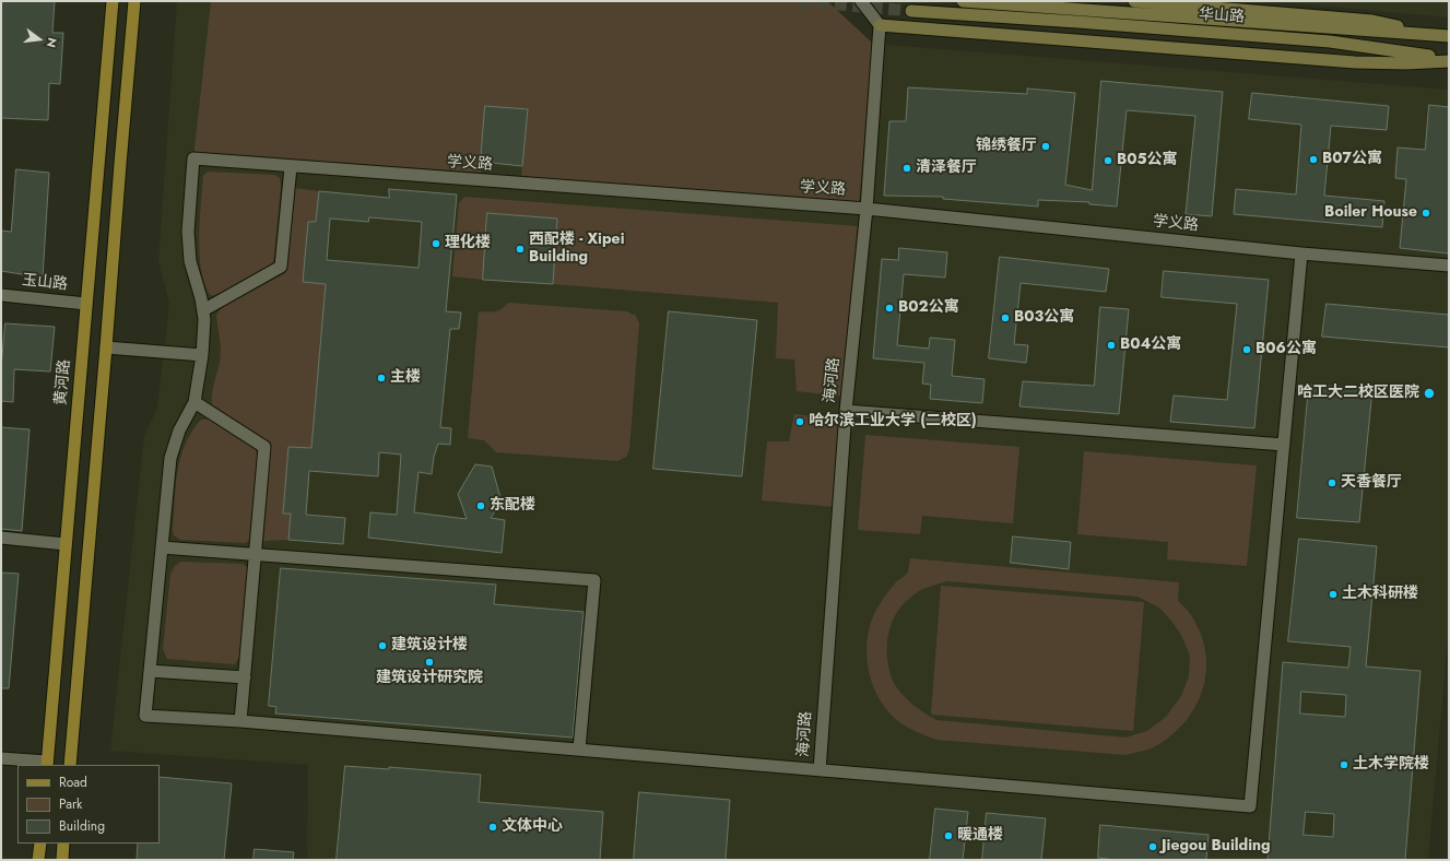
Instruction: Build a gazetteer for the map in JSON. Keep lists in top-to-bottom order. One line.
{"streets":{"main road":["华山路","黄河路"],"street":["学义路","玉山路","海河路"]},"crossings":[["学义路","海河路"],["玉山路","黄河路"]],"places":["锦绣餐厅","B07公寓","B05公寓","清泽餐厅","Boiler House","理化楼","西配楼 - Xipei Building","B02公寓","B03公寓","B04公寓","B06公寓","主楼","哈工大二校区医院","哈尔滨工业大学 (二校区)","天香餐厅","东配楼","土木科研楼","建筑设计楼","建筑设计研究院","土木学院楼","文体中心","暖通楼","Jiegou Building"],"legend":["Road","Park","Building"],"north":"right"}
